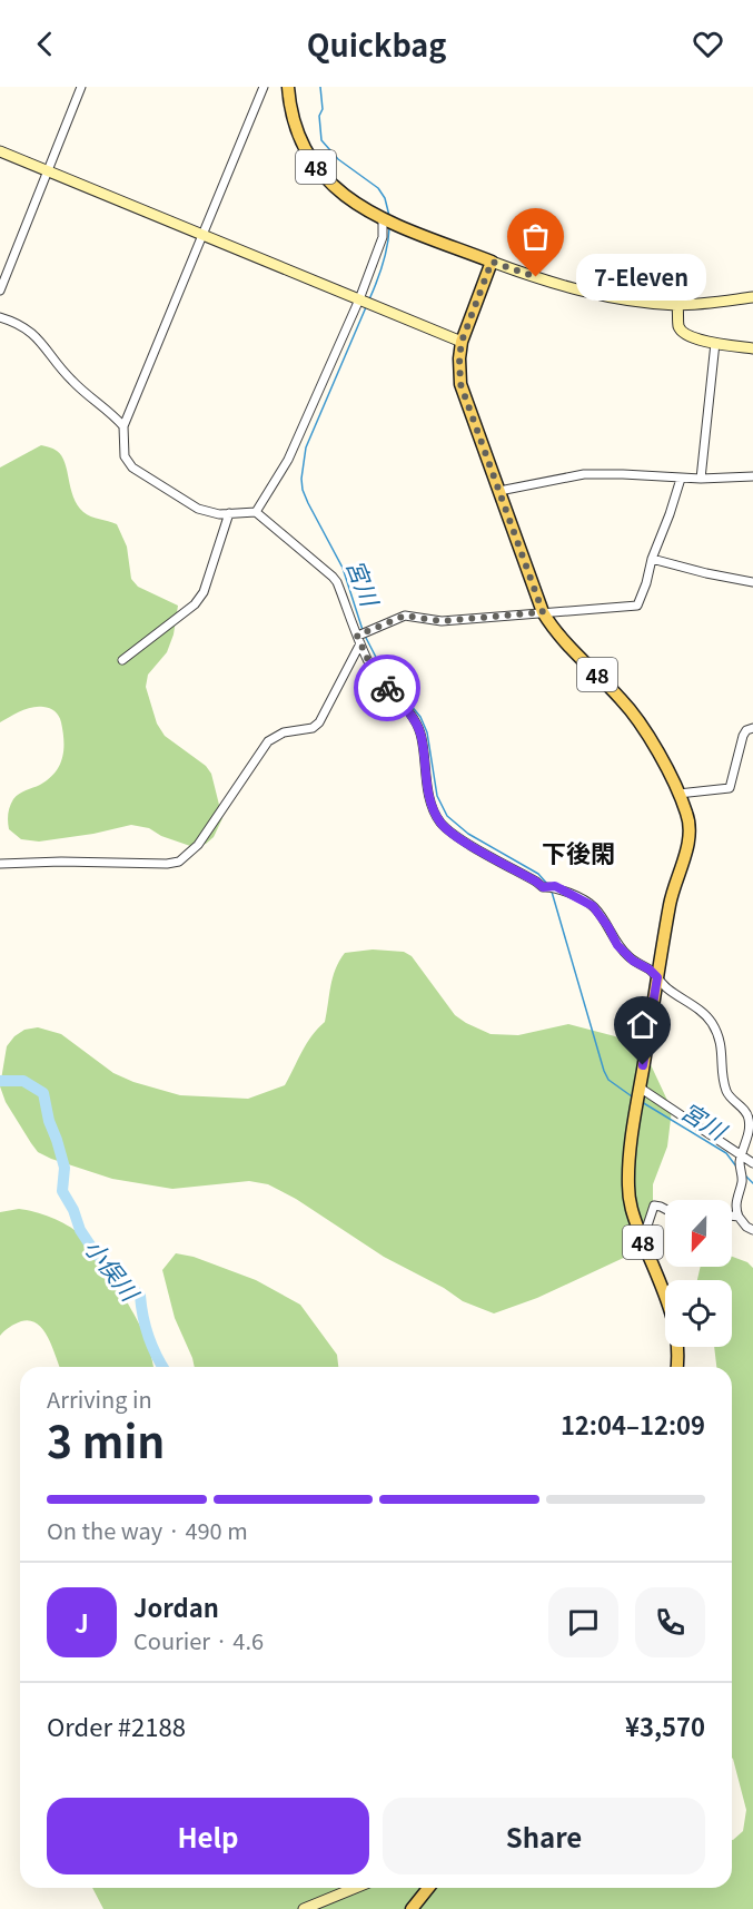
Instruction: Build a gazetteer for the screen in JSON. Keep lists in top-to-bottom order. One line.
{"streets":{"main road":["48"]},"districts":["下後閑"],"water":["宮川","小俣川"],"places":["7-Eleven"],"north":"bottom","page":{"header":"Quickbag","bubble":"7-Eleven","heading":["3 min","Arriving in","12:04–12:09"],"panel":["Jordan","Courier · 4.6","Order #2188","¥3,570"],"bar":"On the way · 490 m","round":"J","buttons":["Help","Share"]}}
